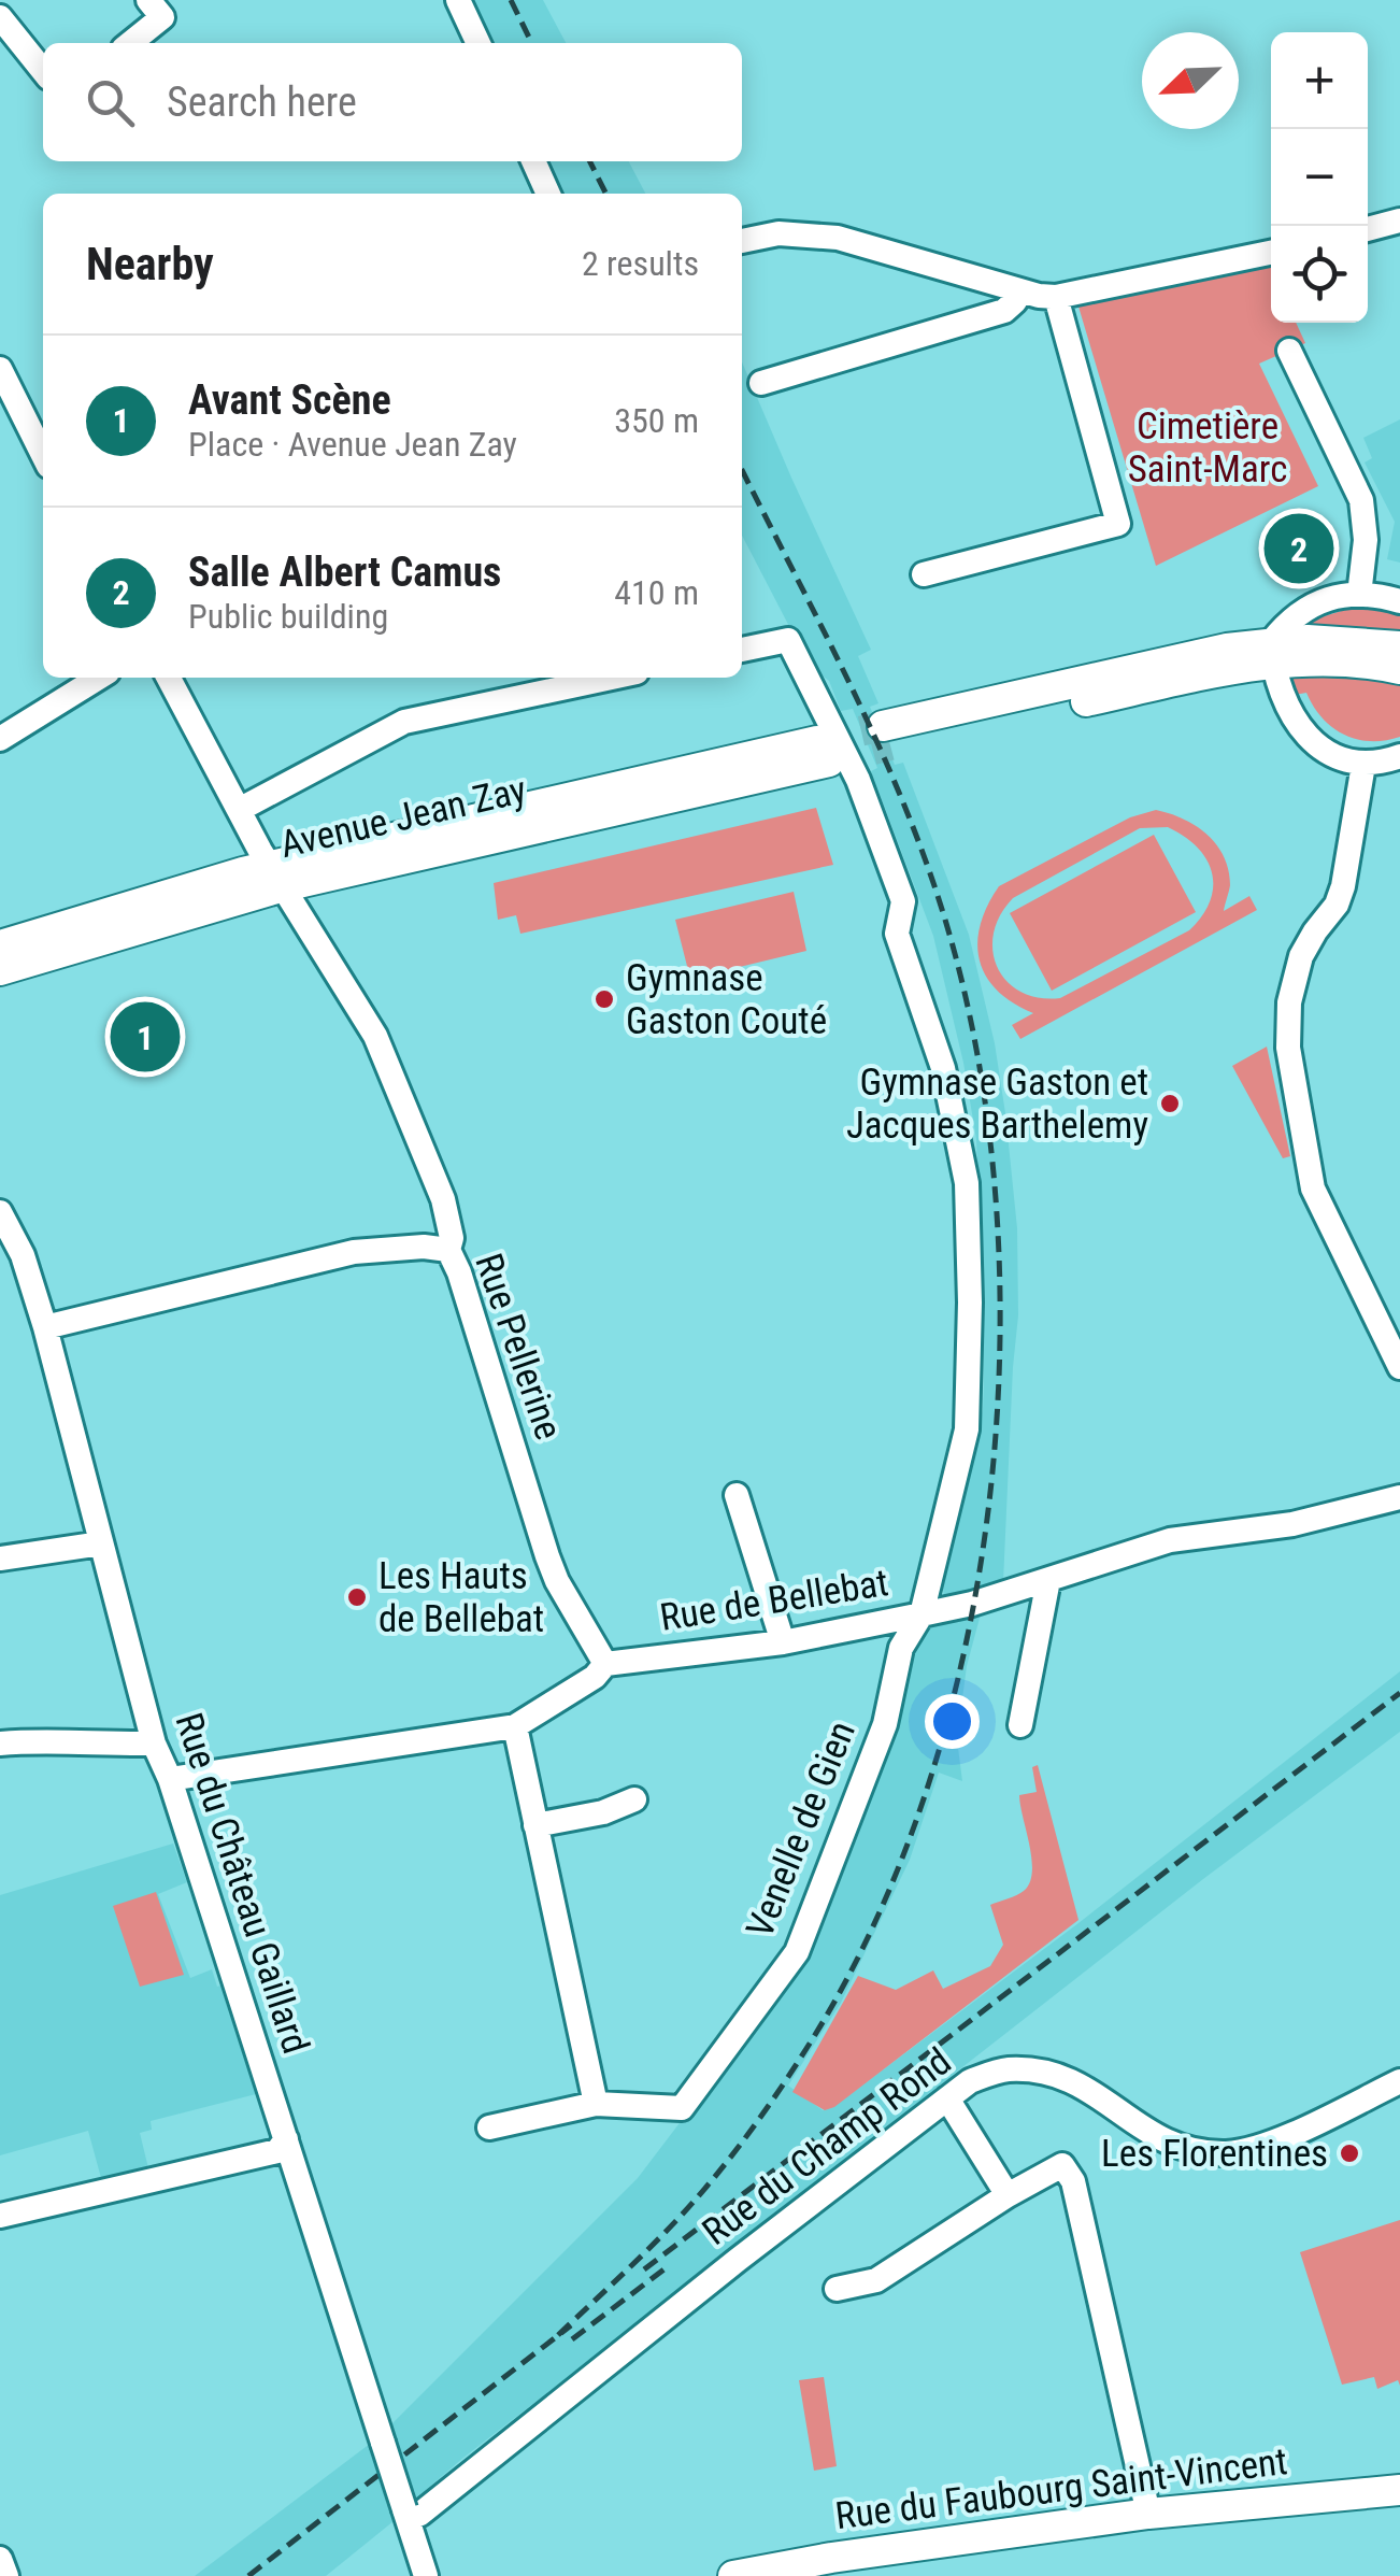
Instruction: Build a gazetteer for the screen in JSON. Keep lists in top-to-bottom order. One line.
{"streets":{"main road":["Avenue Jean Zay","Rue du Faubourg Saint-Vincent"],"street":["Rue Pellerine","Rue de Bellebat","Venelle de Gien","Rue du Château Gaillard","Rue du Champ Rond"]},"crossings":[["Rue Pellerine","Rue de Bellebat"],["Rue Pellerine","Rue du Château Gaillard"],["Rue de Bellebat","Venelle de Gien"],["Rue du Château Gaillard","Rue du Champ Rond"]],"parks":["Cimetière Saint-Marc"],"places":["Gymnase Gaston Couté","Gymnase Gaston et Jacques Barthelemy","Les Hauts de Bellebat","Les Florentines"],"north":"bottom left","page":{"map_buttons":["+","−"],"search":"Search here","heading":["Nearby","2 results"],"list":[{"mark":"1","name":"Avant Scène","note":"Place · Avenue Jean Zay","value":"350 m"},{"mark":"2","name":"Salle Albert Camus","note":"Public building","value":"410 m"}],"pins":["2","1"]}}
